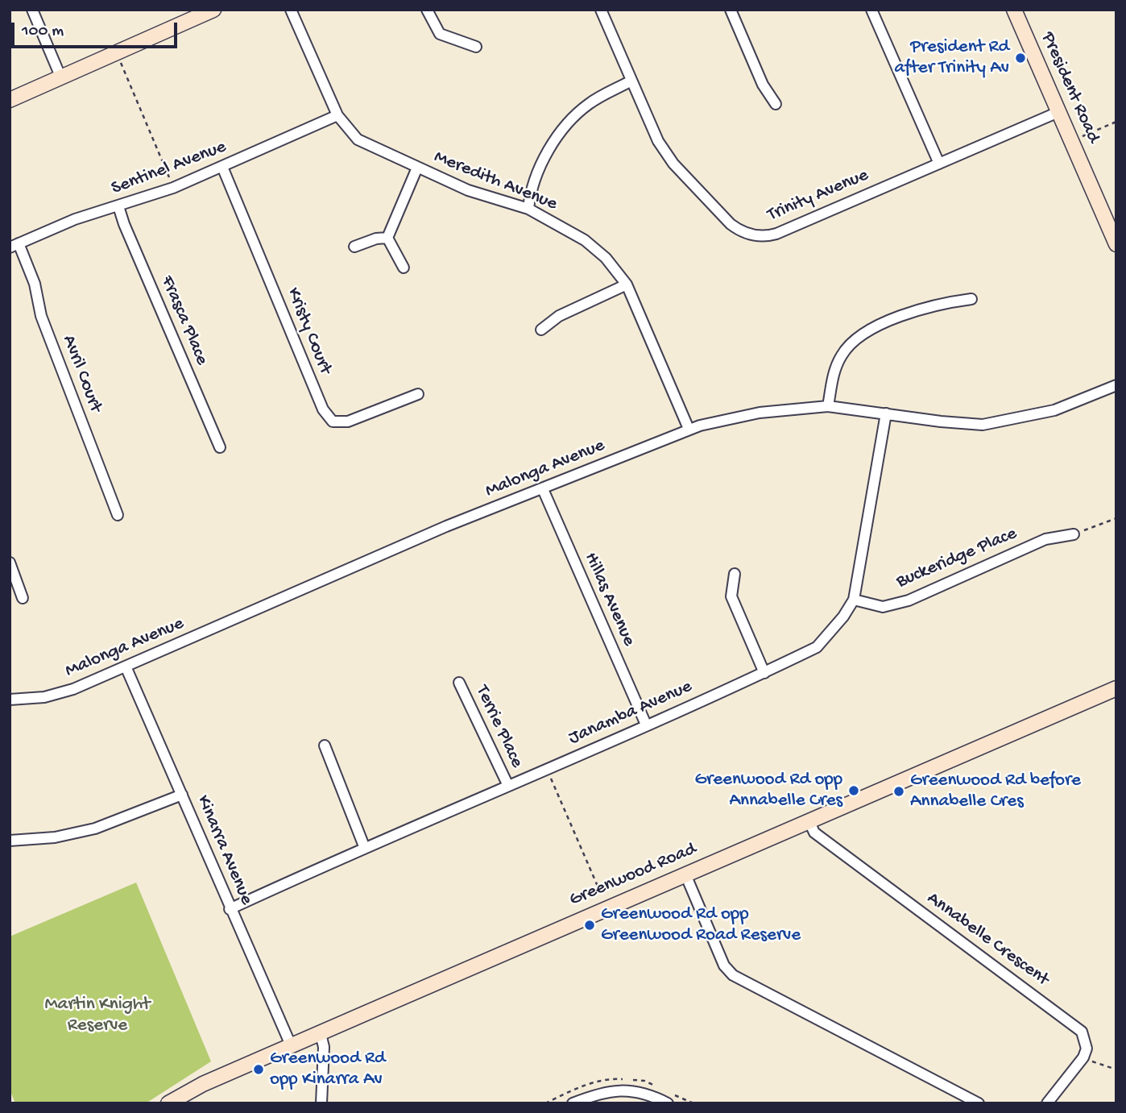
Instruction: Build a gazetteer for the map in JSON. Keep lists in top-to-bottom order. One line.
{"streets":{"street":["President Road","Sentinel Avenue","Meredith Avenue","Trinity Avenue","Frasca Place","Kristy Court","Avril Court","Malonga Avenue","Buckeridge Place","Hillas Avenue","Janamba Avenue","Terrie Place","Kinarra Avenue","Greenwood Road","Annabelle Crescent"]},"crossings":[["President Road","Trinity Avenue"],["Sentinel Avenue","Meredith Avenue"],["Sentinel Avenue","Frasca Place"],["Sentinel Avenue","Kristy Court"],["Sentinel Avenue","Avril Court"],["Meredith Avenue","Malonga Avenue"],["Malonga Avenue","Hillas Avenue"],["Malonga Avenue","Janamba Avenue"],["Malonga Avenue","Kinarra Avenue"],["Buckeridge Place","Janamba Avenue"],["Hillas Avenue","Janamba Avenue"],["Janamba Avenue","Terrie Place"],["Janamba Avenue","Kinarra Avenue"],["Kinarra Avenue","Greenwood Road"],["Greenwood Road","Annabelle Crescent"]],"parks":["Martin Knight Reserve"],"places":["President Rd after Trinity Av","Greenwood Rd opp Annabelle Cres","Greenwood Rd before Annabelle Cres","Greenwood Rd opp Greenwood Road Reserve","Greenwood Rd opp Kinarra Av"],"scale_bar":"100 m"}
